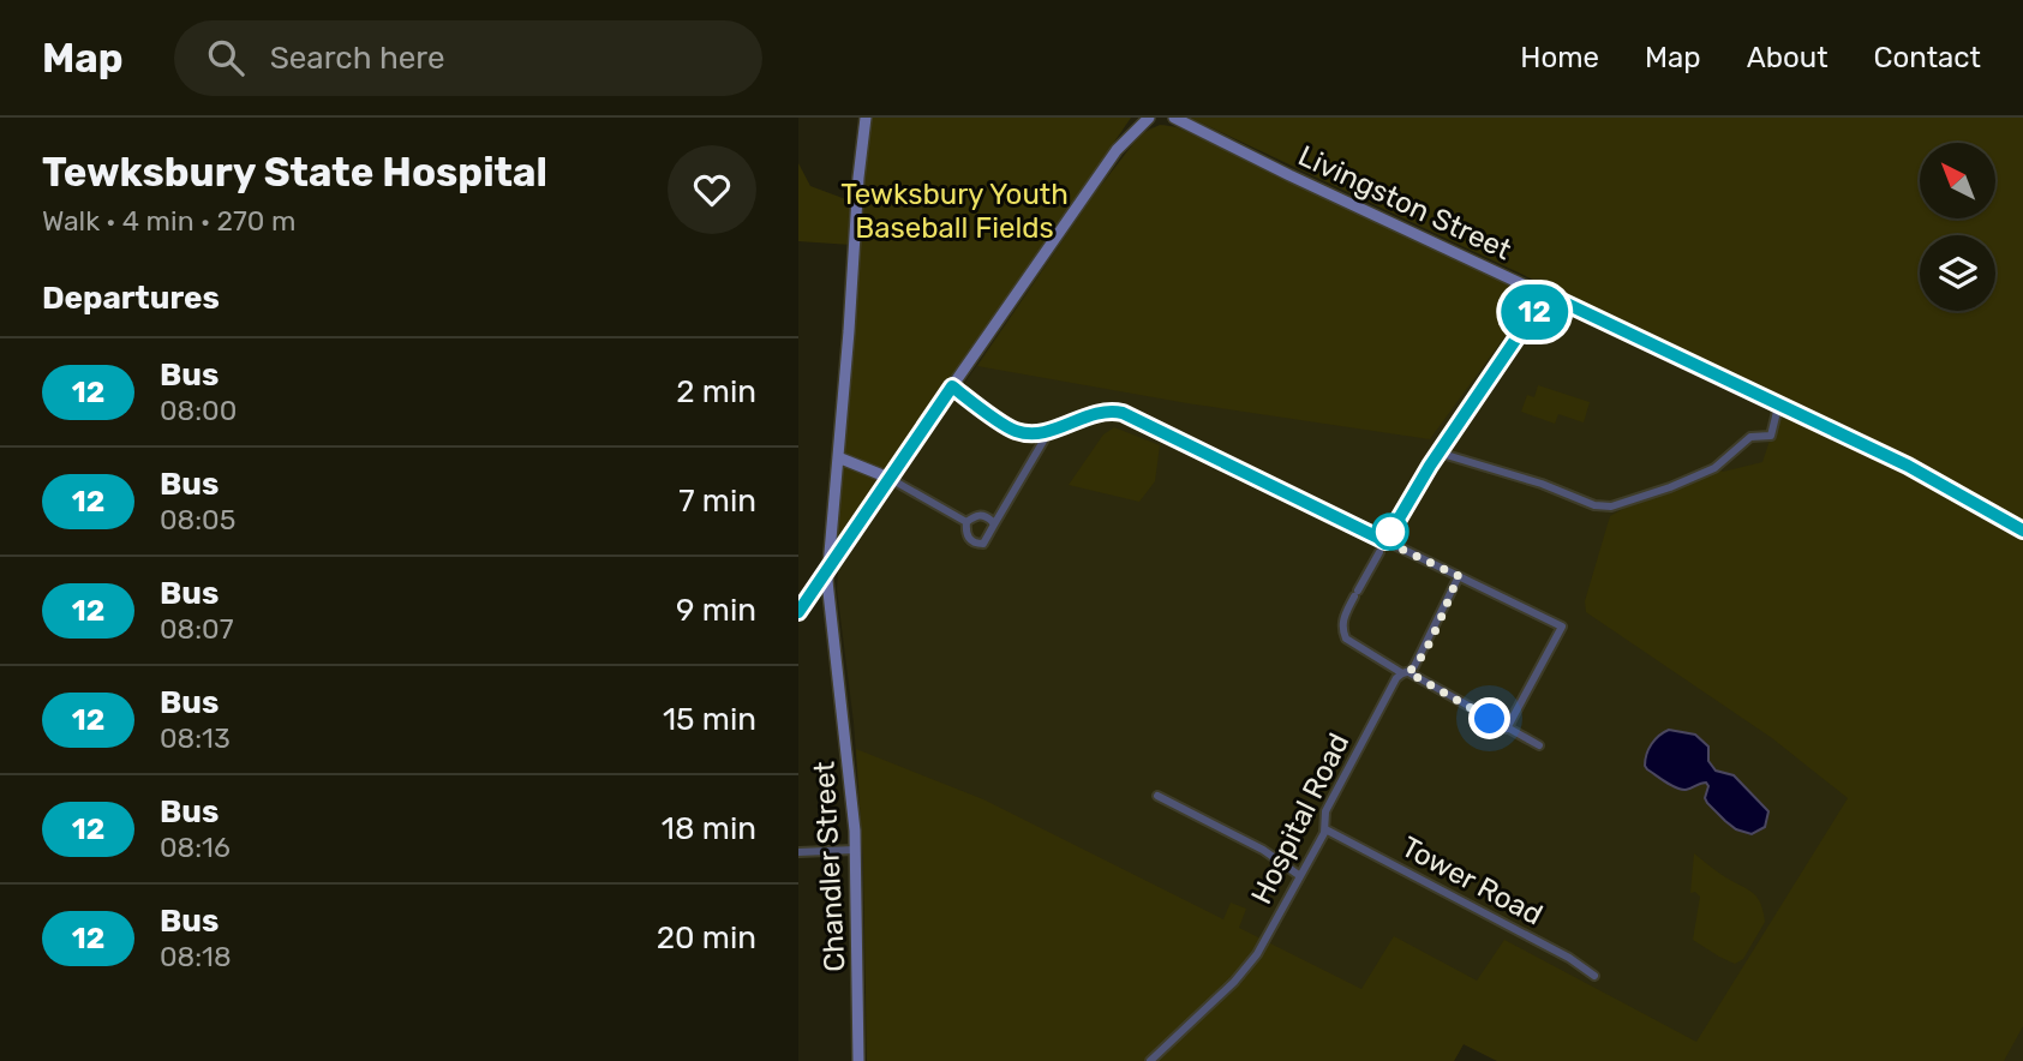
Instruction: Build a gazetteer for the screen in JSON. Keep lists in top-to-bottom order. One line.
{"streets":{"street":["Livingston Street","Hospital Road","Chandler Street","Tower Road"]},"crossings":[["Hospital Road","Tower Road"]],"parks":["Tewksbury Youth Baseball Fields"],"lines":["bus line 12"],"north":"top left","page":{"header":"Map","search":"Search here","nav":["Home","Map","About","Contact"],"heading":[["Tewksbury State Hospital","Walk · 4 min · 270 m"],"Departures"],"on_map":"12","list":[{"mark":"12","name":"Bus","note":"08:00","value":"2 min"},{"mark":"12","name":"Bus","note":"08:05","value":"7 min"},{"mark":"12","name":"Bus","note":"08:07","value":"9 min"},{"mark":"12","name":"Bus","note":"08:13","value":"15 min"},{"mark":"12","name":"Bus","note":"08:16","value":"18 min"},{"mark":"12","name":"Bus","note":"08:18","value":"20 min"}]}}
